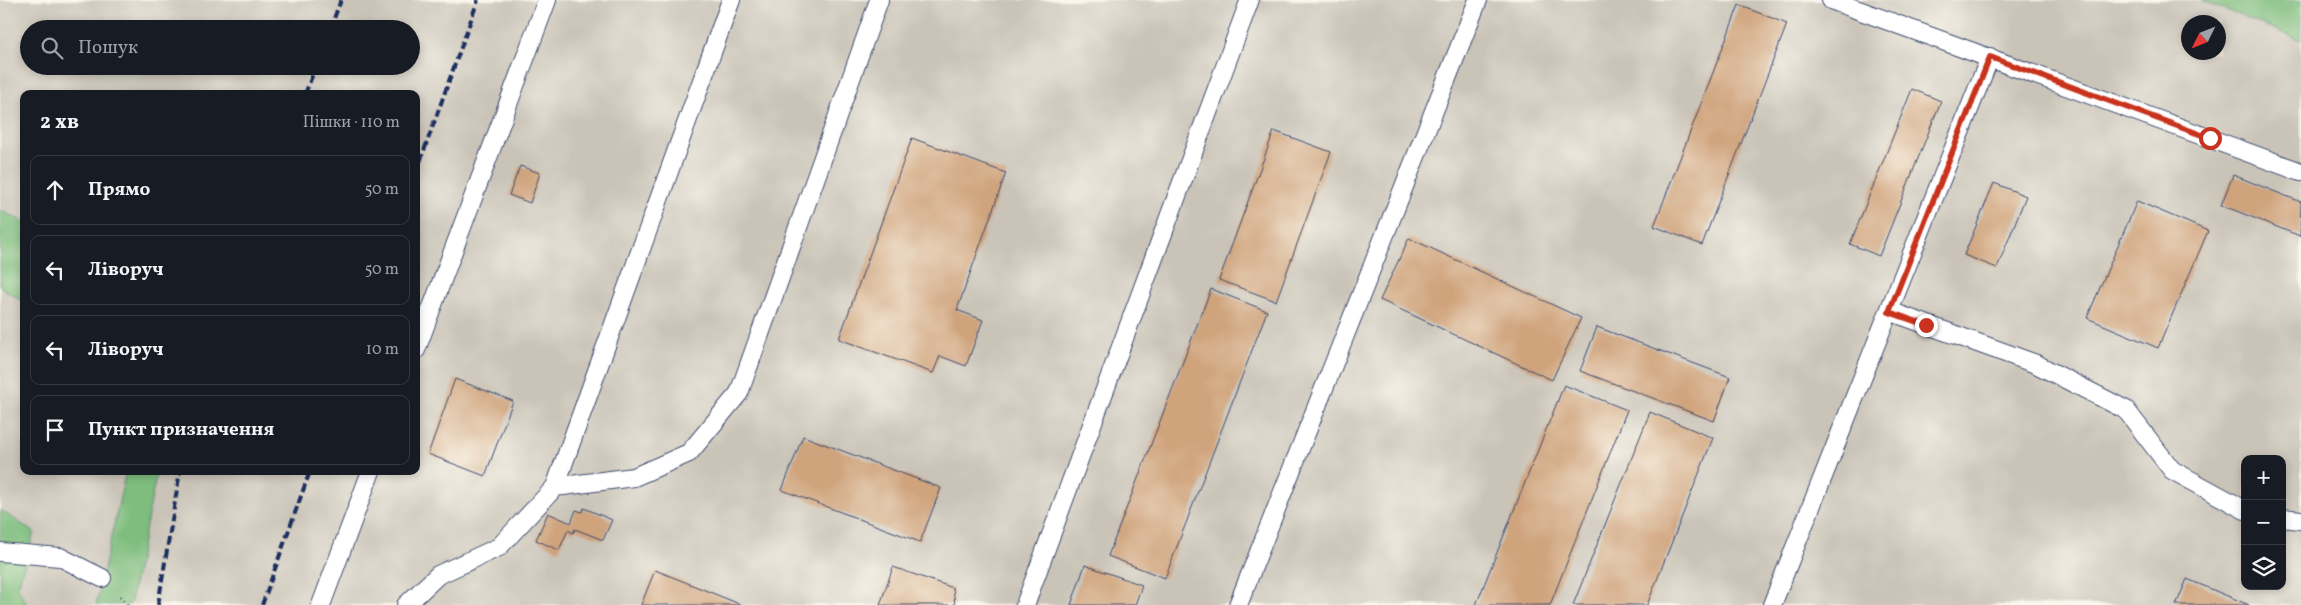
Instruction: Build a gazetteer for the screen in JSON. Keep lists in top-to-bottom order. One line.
{"north":"bottom left","page":{"search":"Пошук","heading":["2 хв","Пішки · 110 m"],"list":[["Прямо","50 m"],["Ліворуч","50 m"],["Ліворуч","10 m"],"Пункт призначення"],"map_buttons":["+","−"]}}
